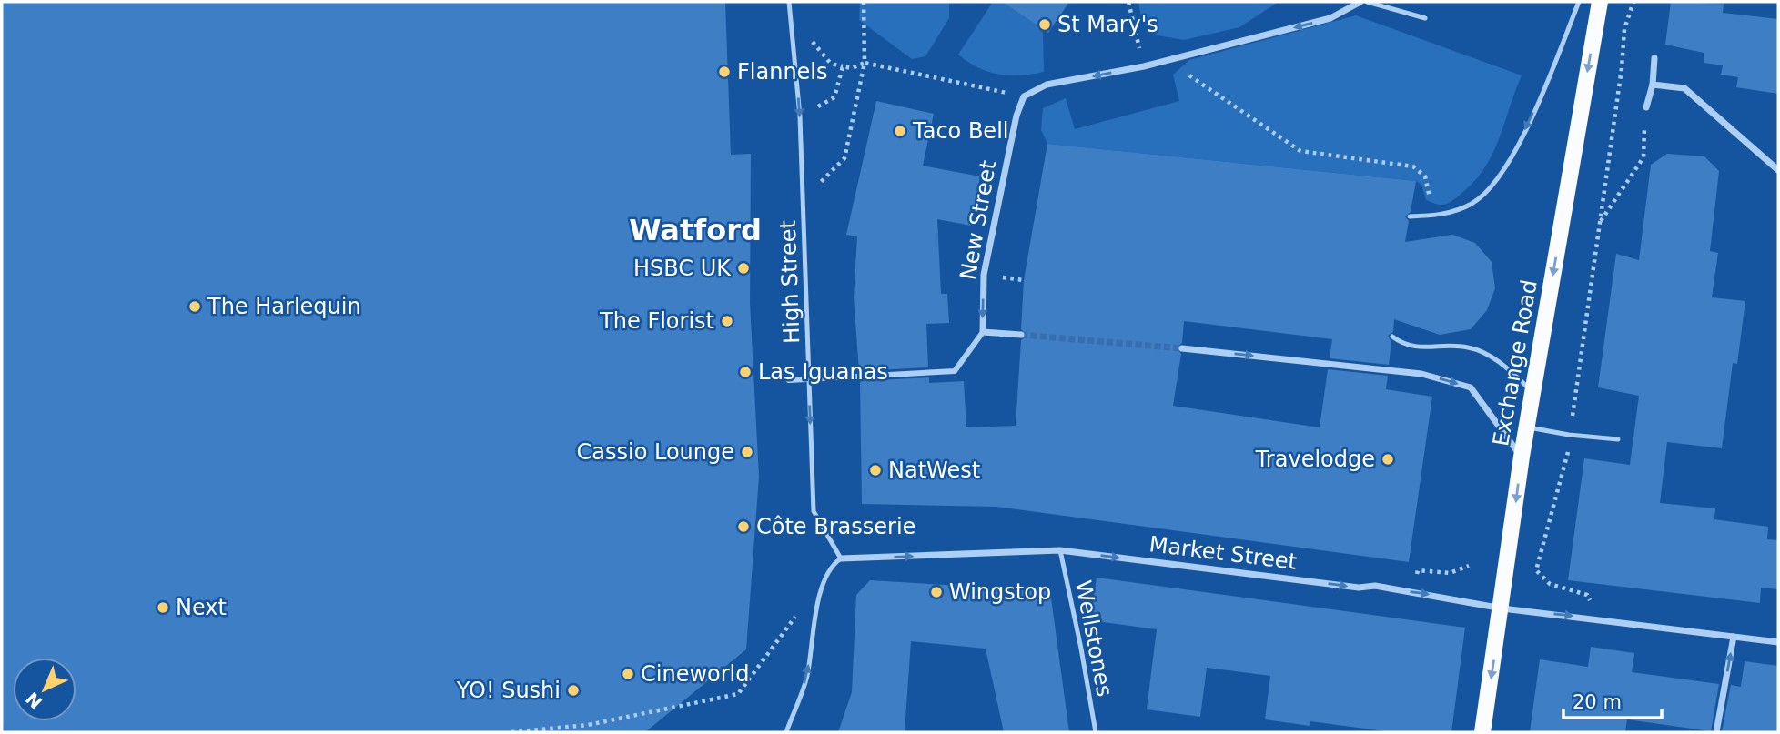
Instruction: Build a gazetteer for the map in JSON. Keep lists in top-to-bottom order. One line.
{"streets":{"main road":["Exchange Road"],"street":["New Street","Market Street"],"lane":["High Street","Wellstones"]},"crossings":[["High Street","Market Street"],["Exchange Road","Market Street"],["Market Street","Wellstones"]],"one_way":["New Street","High Street","Exchange Road","Market Street"],"districts":["Watford"],"places":["St Mary's","Flannels","Taco Bell","HSBC UK","The Harlequin","The Florist","Las Iguanas","Cassio Lounge","Travelodge","NatWest","Côte Brasserie","Wingstop","Next","Cineworld","YO! Sushi"],"scale_bar":"20 m","north":"bottom left"}
